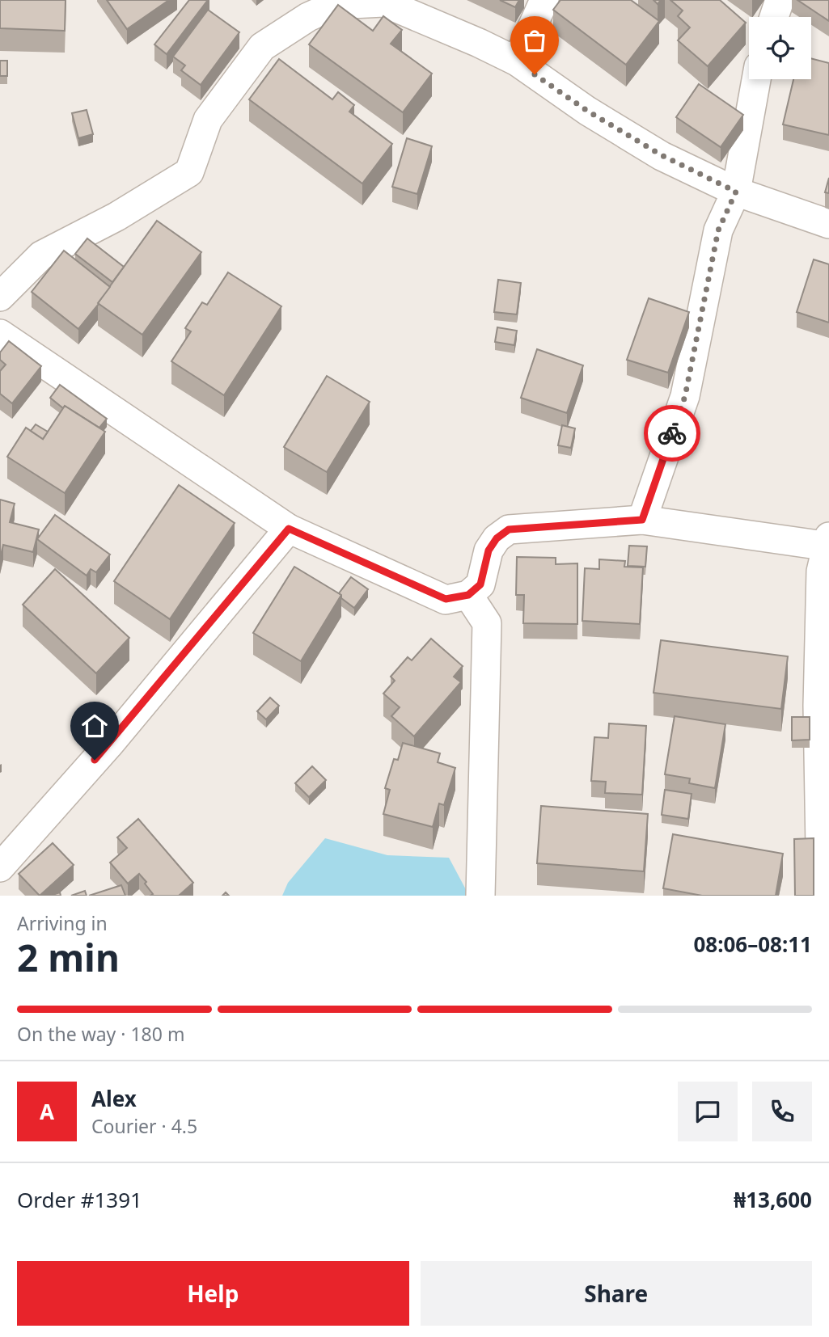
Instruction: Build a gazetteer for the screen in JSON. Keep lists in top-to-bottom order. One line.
{"page":{"heading":["2 min","Arriving in","08:06–08:11"],"panel":["Alex","Courier · 4.5","Order #1391","₦13,600"],"bar":"On the way · 180 m","round":"A","buttons":["Help","Share"]}}
